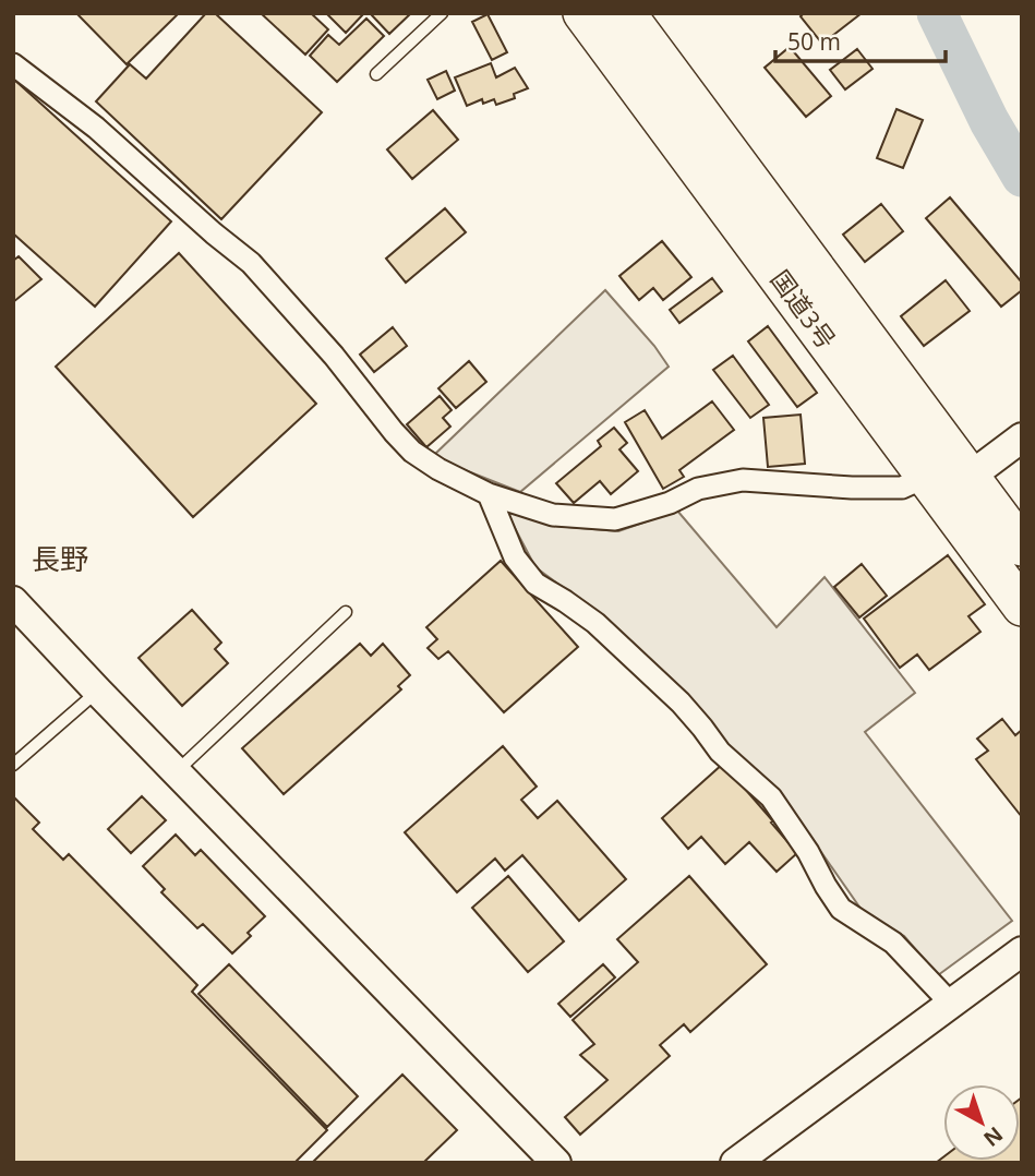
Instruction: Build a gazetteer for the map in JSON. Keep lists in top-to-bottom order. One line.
{"streets":{"highway":["国道3号"]},"districts":["長野"],"scale_bar":"50 m","north":"bottom right"}
